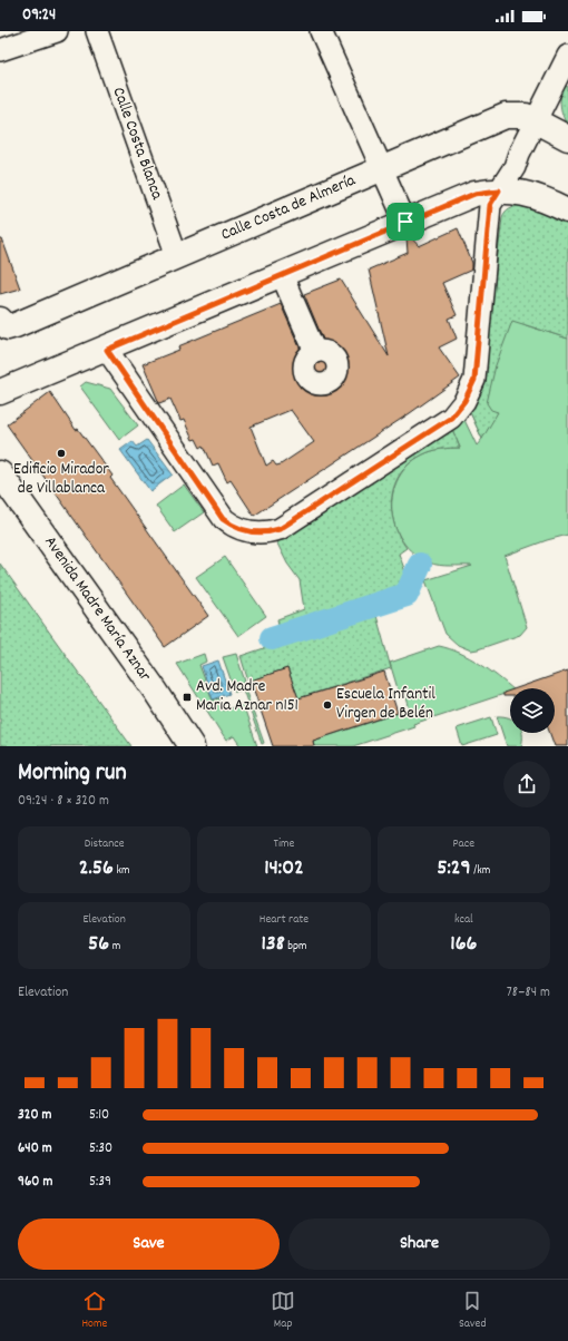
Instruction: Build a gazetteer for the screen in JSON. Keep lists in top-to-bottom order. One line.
{"streets":{"street":["Calle Costa Blanca","Calle Costa de Almería","Avenida Madre María Aznar"]},"crossings":[["Calle Costa Blanca","Calle Costa de Almería"]],"places":{"other":["Edificio Mirador de Villablanca","Escuela Infantil Virgen de Belén"],"transit":["Avd. Madre Maria Aznar n151"]},"page":{"status":"09:24","heading":["Morning run","09:24 · 8 × 320 m"],"stats":[["Distance","2.56 km"],["Time","14:02"],["Pace","5:29 /km"],["Elevation","56 m"],["Heart rate","138 bpm"],["kcal","166"]],"chart":["Elevation","78–84 m"],"list":[{"name":"320 m","note":"5:10"},{"name":"640 m","note":"5:30"},{"name":"960 m","note":"5:39"}],"buttons":["Save","Share"],"tabs":["Home","Map","Saved"]}}
